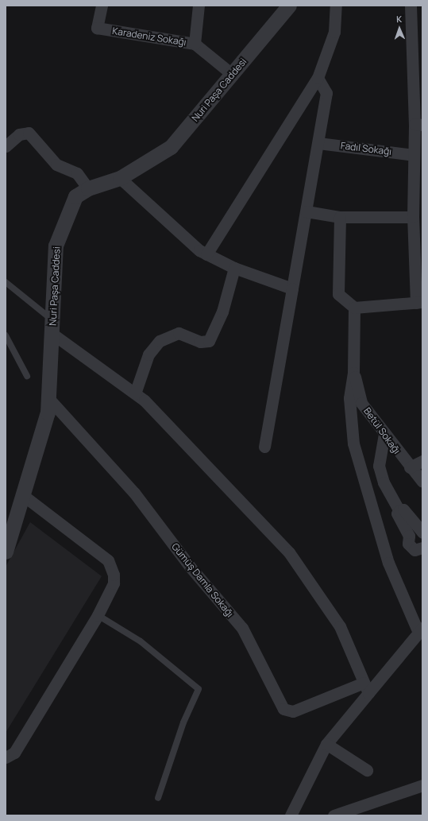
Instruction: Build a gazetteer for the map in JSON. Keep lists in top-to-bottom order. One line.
{"streets":{"street":["Karadeniz Sokağı","Nuri Paşa Caddesi","Fadıl Sokağı","Betül Sokağı","Gümüş Damla Sokağı"]},"crossings":[["Karadeniz Sokağı","Nuri Paşa Caddesi"],["Nuri Paşa Caddesi","Gümüş Damla Sokağı"]],"north":"top"}
